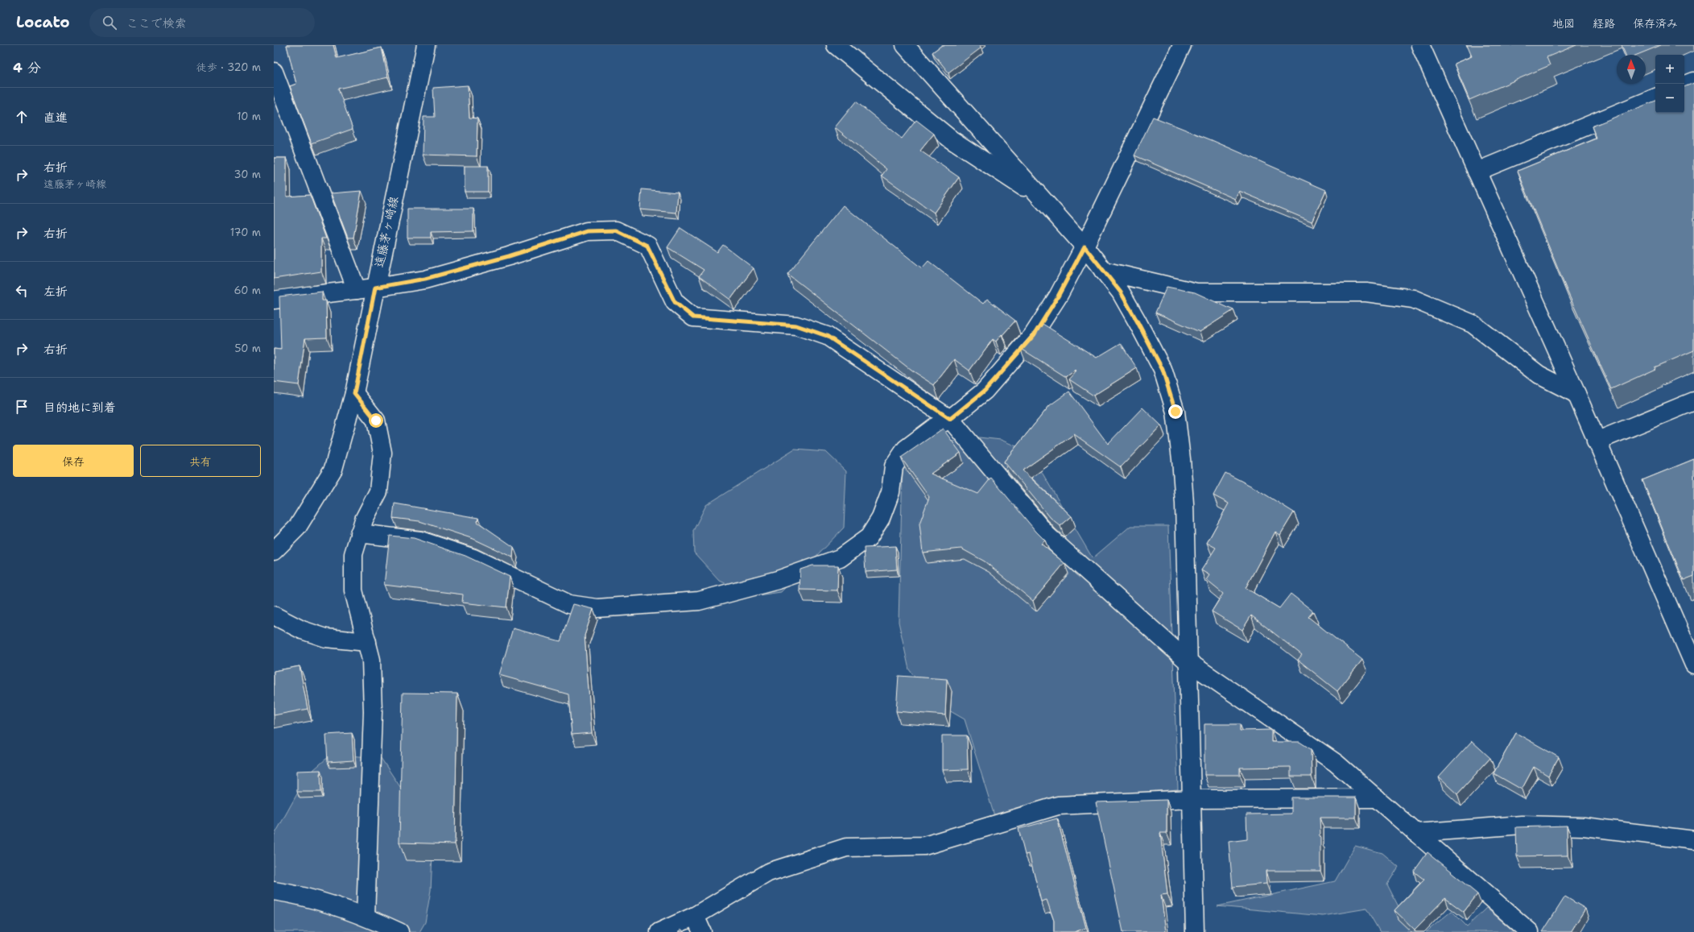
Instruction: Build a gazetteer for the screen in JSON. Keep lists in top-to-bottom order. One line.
{"streets":{"street":["遠藤茅ヶ崎線"]},"north":"top","page":{"header":"Locato","search":"ここで検索","nav":["地図","経路","保存済み"],"heading":["4 分","徒歩 · 320 m"],"map_buttons":["+","−"],"list":[["直進","10 m"],["右折","遠藤茅ヶ崎線","30 m"],["右折","170 m"],["左折","60 m"],["右折","50 m"],"目的地に到着"],"buttons":["保存","共有"]}}
